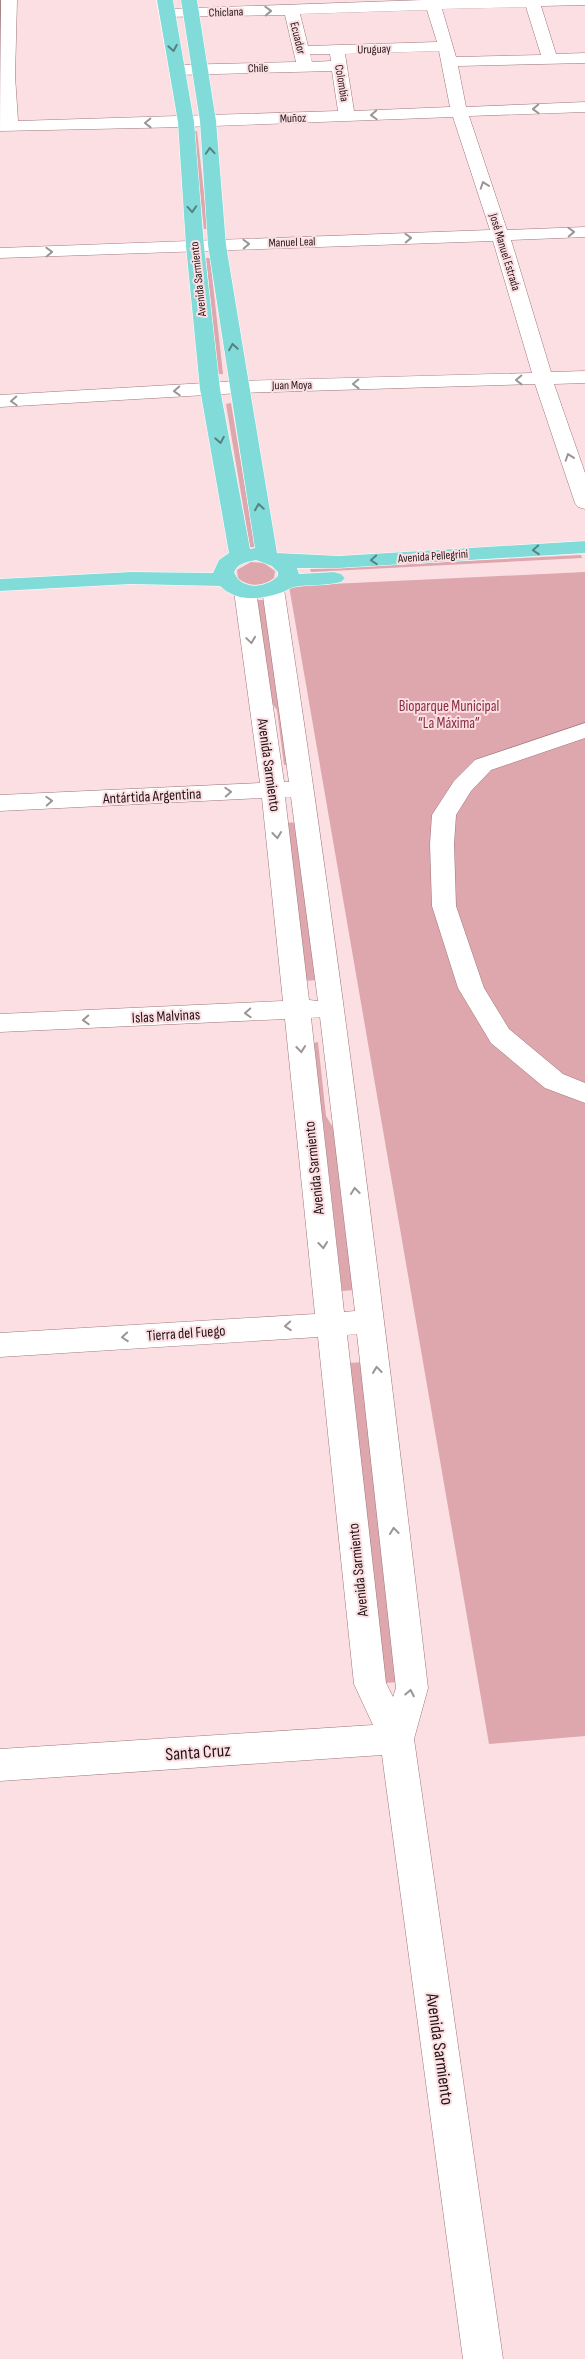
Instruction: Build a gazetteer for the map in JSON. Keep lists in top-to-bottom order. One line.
{"streets":{"main road":["Avenida Sarmiento","Avenida Pellegrini"],"street":["Chiclana","Ecuador","Uruguay","Chile","Colombia","Muñoz","Manuel Leal","José Manuel Estrada","Juan Moya","Antártida Argentina","Islas Malvinas","Tierra del Fuego","Santa Cruz"]},"crossings":[["Chiclana","Ecuador"],["Chiclana","José Manuel Estrada"],["Chiclana","Avenida Sarmiento"],["Ecuador","Chile"],["Uruguay","Chile"],["Uruguay","Colombia"],["Uruguay","José Manuel Estrada"],["Chile","Colombia"],["Chile","Avenida Sarmiento"],["Colombia","Muñoz"],["Muñoz","José Manuel Estrada"],["Muñoz","Avenida Sarmiento"],["Manuel Leal","José Manuel Estrada"],["Manuel Leal","Avenida Sarmiento"],["José Manuel Estrada","Juan Moya"],["Avenida Sarmiento","Juan Moya"],["Avenida Sarmiento","Avenida Pellegrini"],["Avenida Sarmiento","Antártida Argentina"],["Avenida Sarmiento","Islas Malvinas"],["Avenida Sarmiento","Tierra del Fuego"],["Avenida Sarmiento","Santa Cruz"]],"one_way":["Manuel Leal","José Manuel Estrada","Juan Moya","Antártida Argentina","Islas Malvinas","Tierra del Fuego"],"parks":["Bioparque Municipal “La Máxima”"]}
